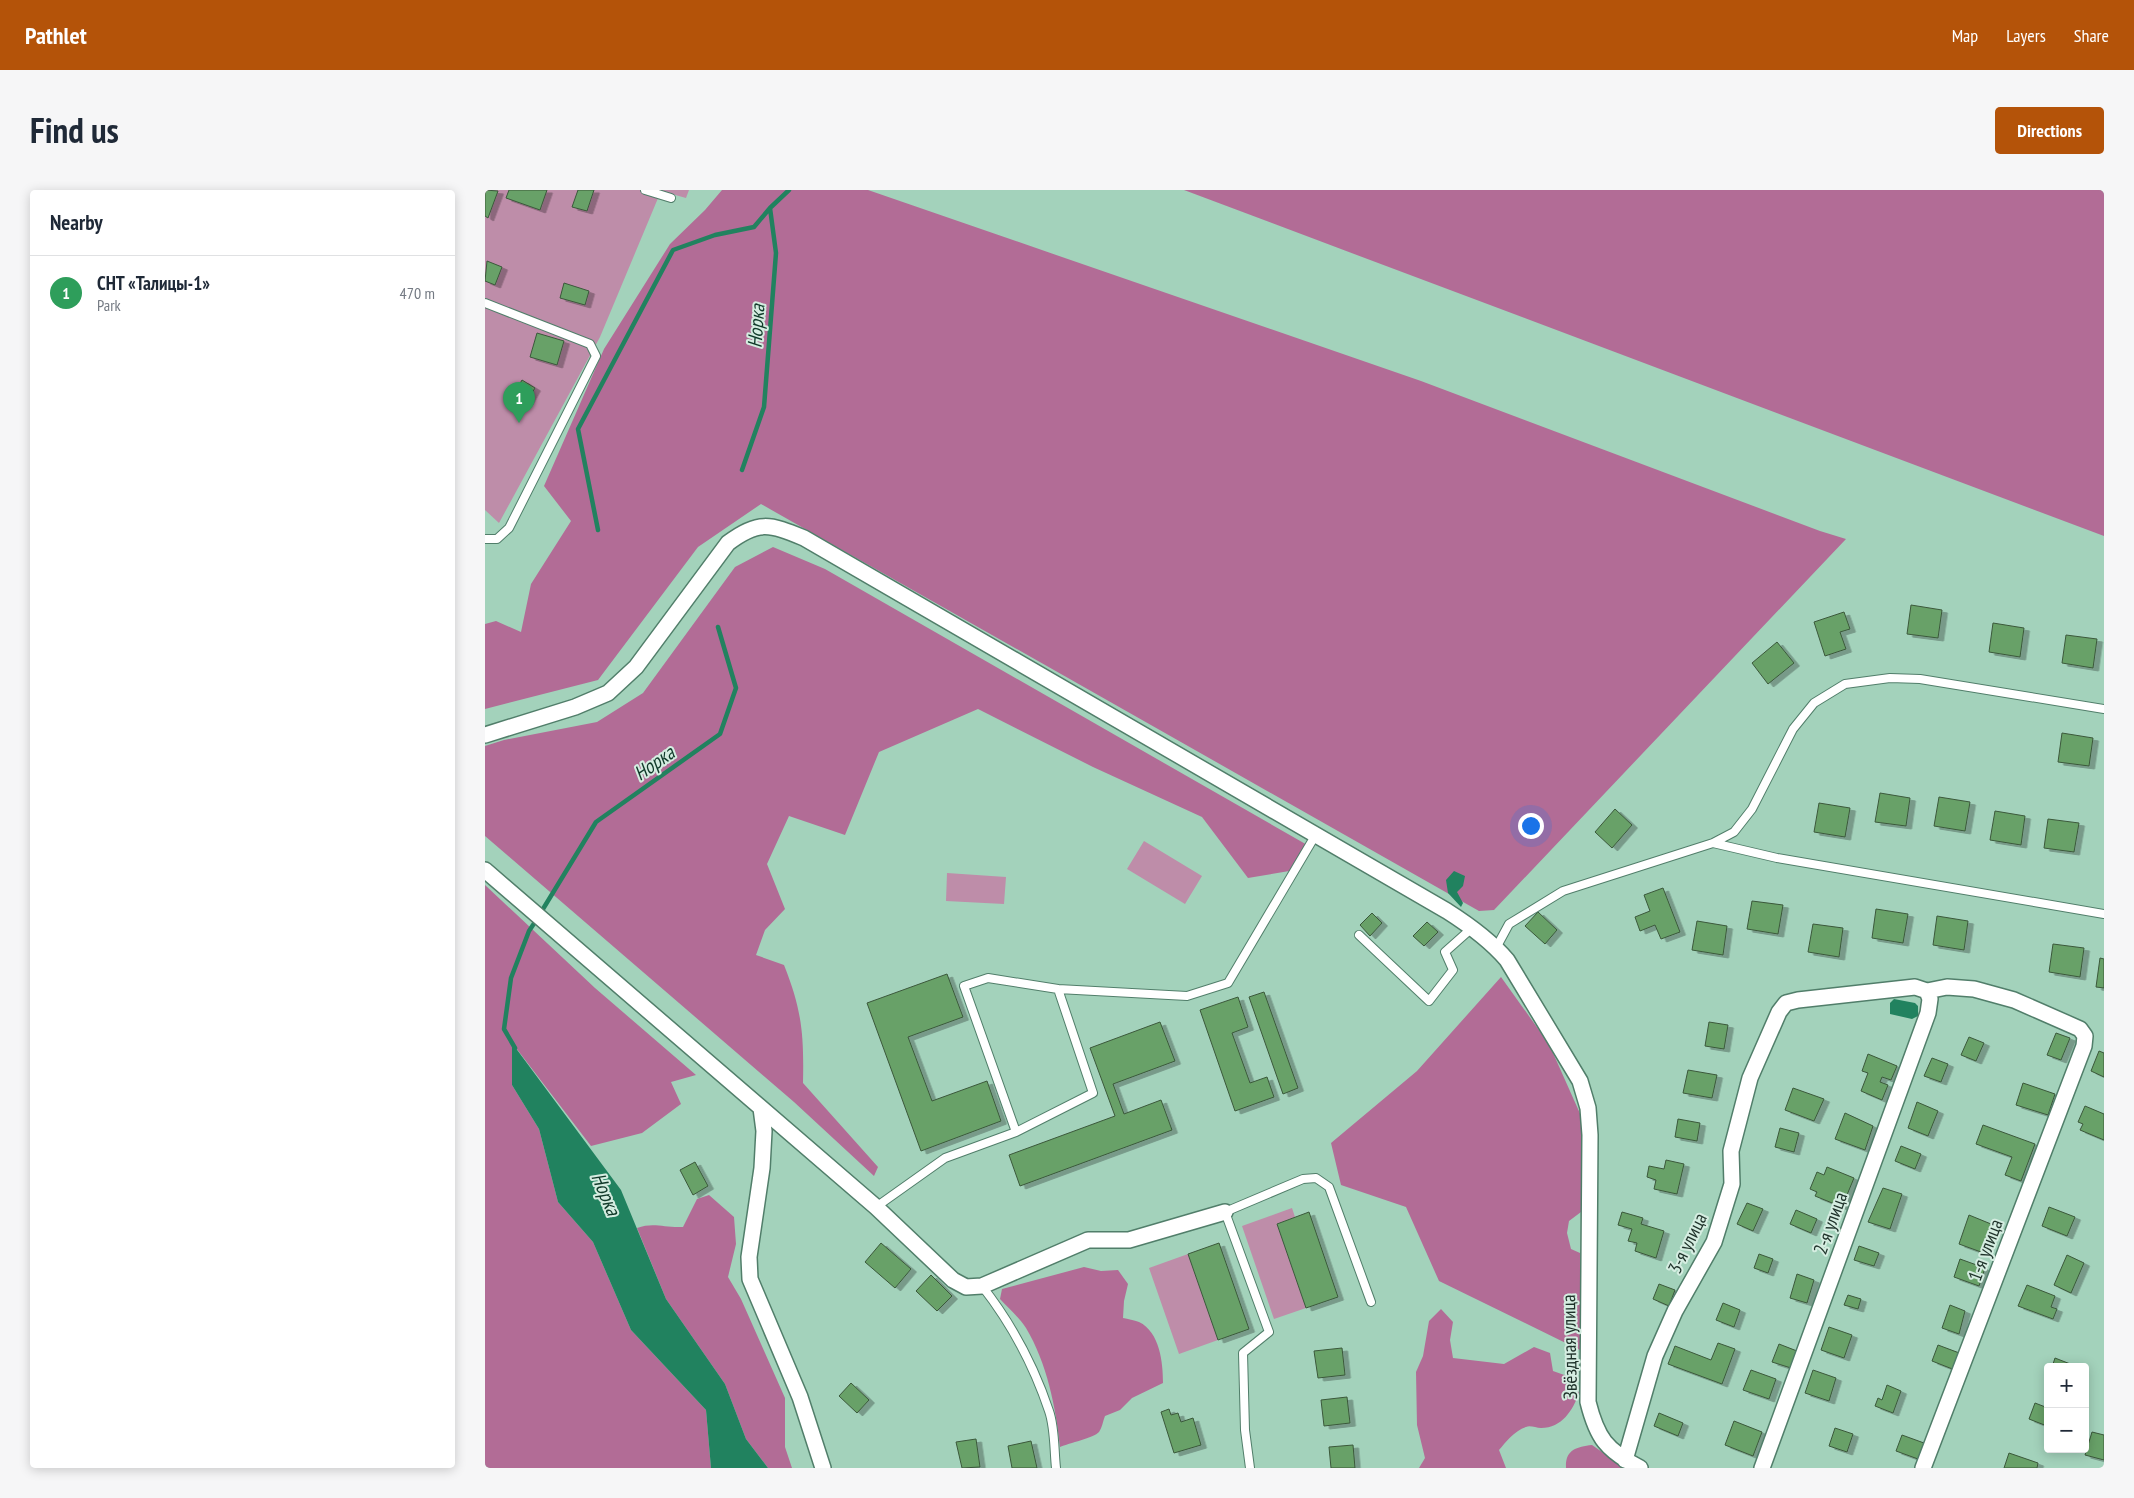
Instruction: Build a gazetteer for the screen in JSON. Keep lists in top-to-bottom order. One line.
{"streets":{"street":["2-я улица","3-я улица","1-я улица","Звёздная улица"]},"crossings":[["2-я улица","3-я улица"],["2-я улица","1-я улица"],["3-я улица","1-я улица"],["3-я улица","Звёздная улица"]],"water":["Норка"],"page":{"header":"Pathlet","nav":["Map","Layers","Share"],"title":"Find us","buttons":"Directions","heading":"Nearby","list":[{"mark":"1","name":"СНТ «Талицы-1»","note":"Park","value":"470 m"}],"pins":"1","map_buttons":["+","−"]}}
